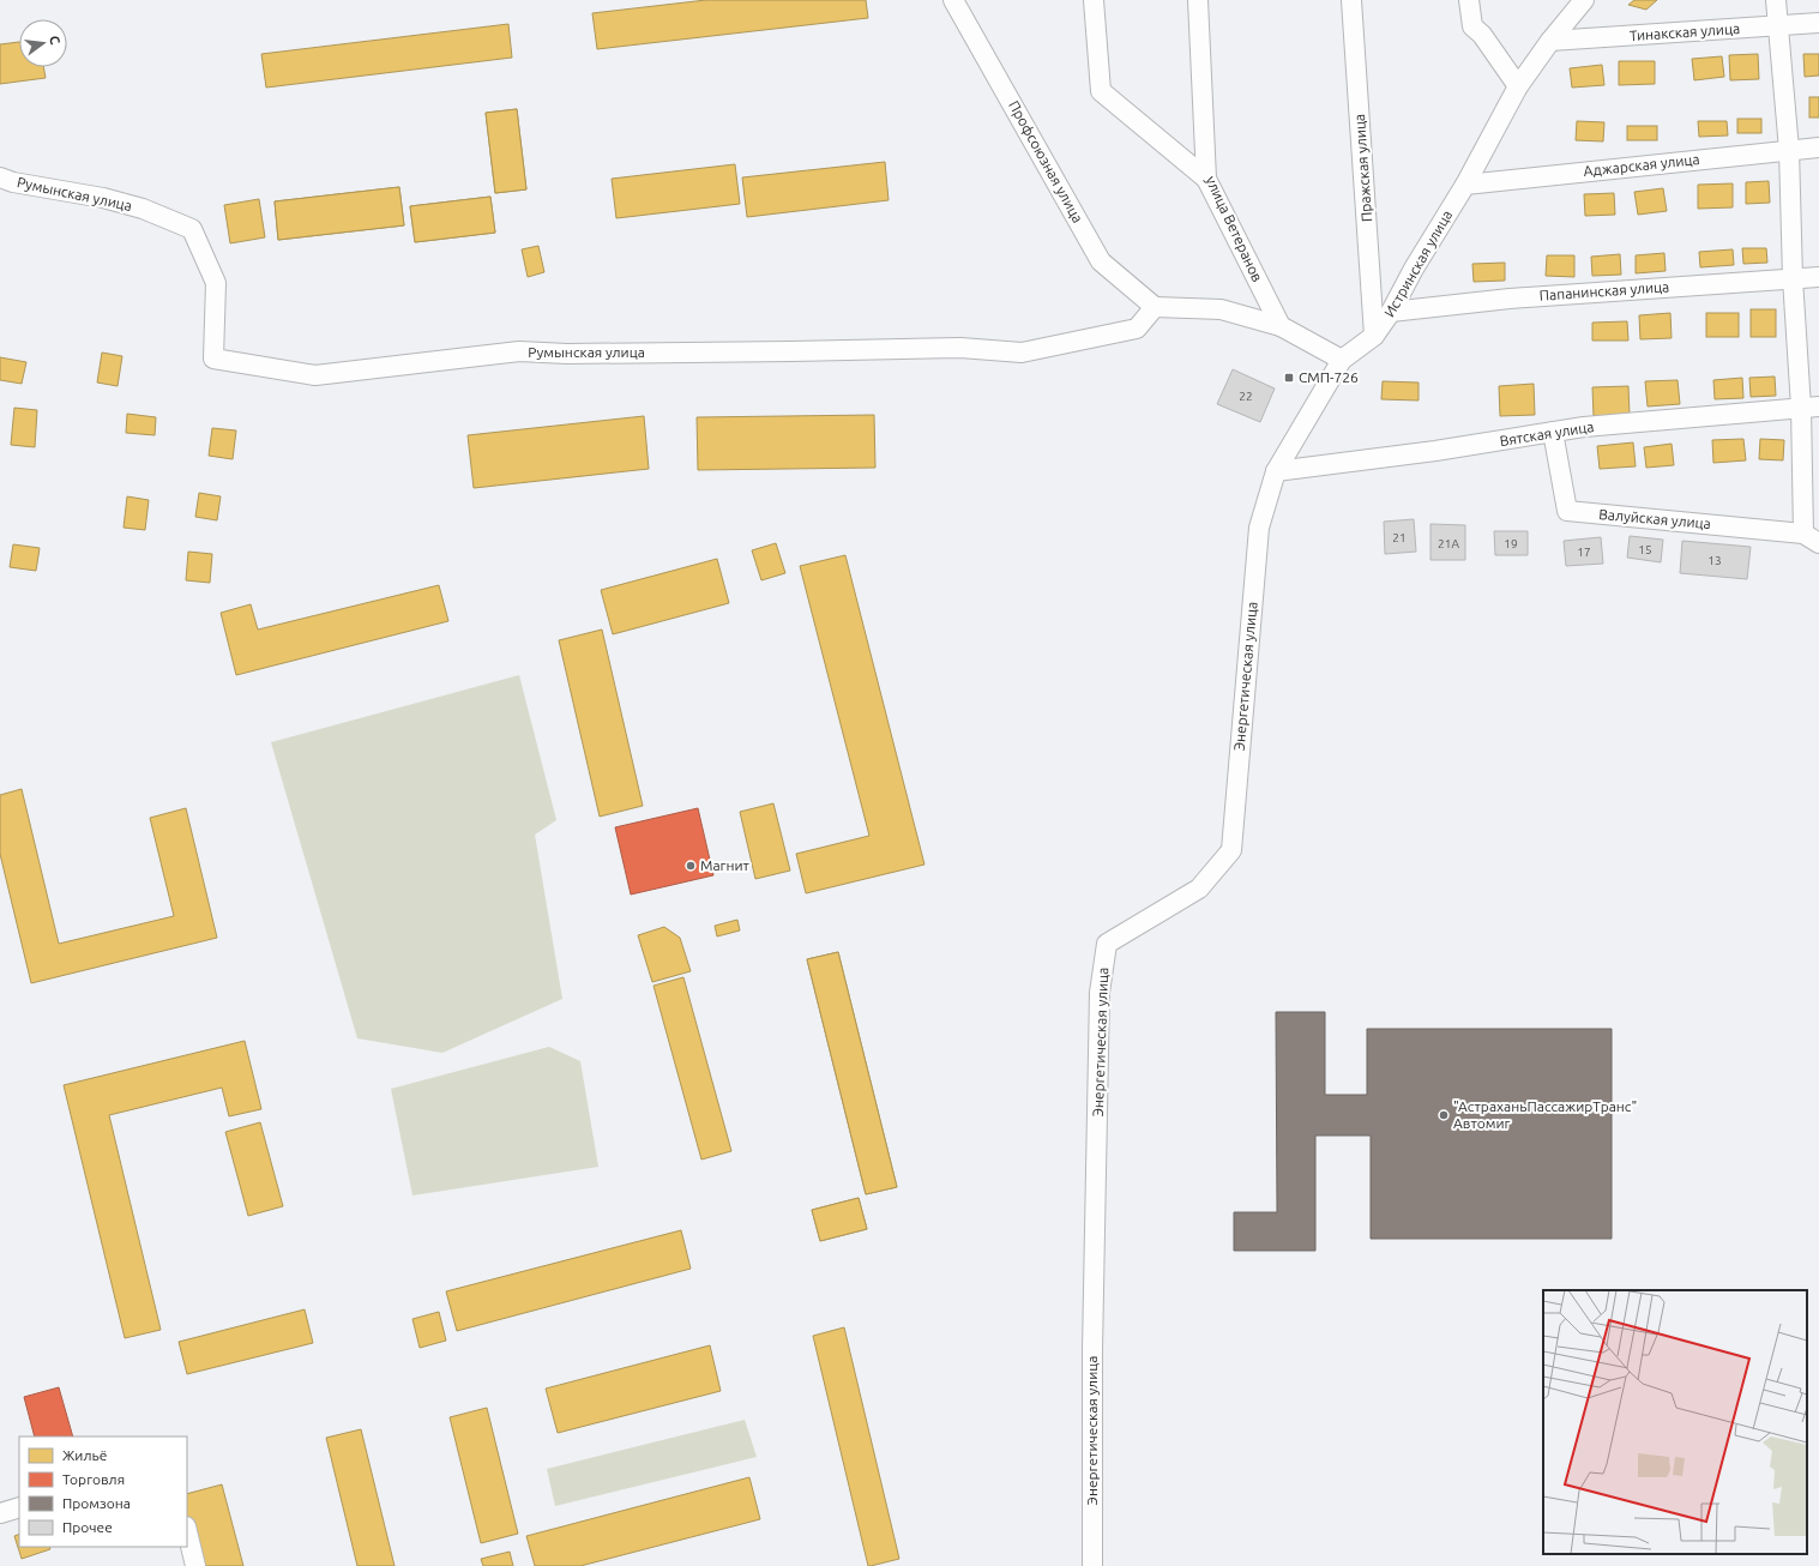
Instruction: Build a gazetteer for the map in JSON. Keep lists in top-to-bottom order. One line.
{"streets":{"street":["Тинакская улица","Профсоюзная улица","Аджарская улица","Пражская улица","Румынская улица","улица Ветеранов","Истринская улица","Папанинская улица","Вятская улица","Валуйская улица","Энергетическая улица"]},"crossings":[["Тинакская улица","Истринская улица"],["Профсоюзная улица","Румынская улица"],["Аджарская улица","Истринская улица"],["Пражская улица","Истринская улица"],["Истринская улица","Папанинская улица"],["Истринская улица","Вятская улица"],["Истринская улица","Энергетическая улица"],["Вятская улица","Валуйская улица"]],"places":{"transit":["СМП-726"],"other":["Магнит","\"АстраханьПассажирТранс\" Автомиг"]},"house_numbers":["22","21","21А","19","15","17","13"],"legend":["Жильё","Торговля","Промзона","Прочее"],"north":"right"}
